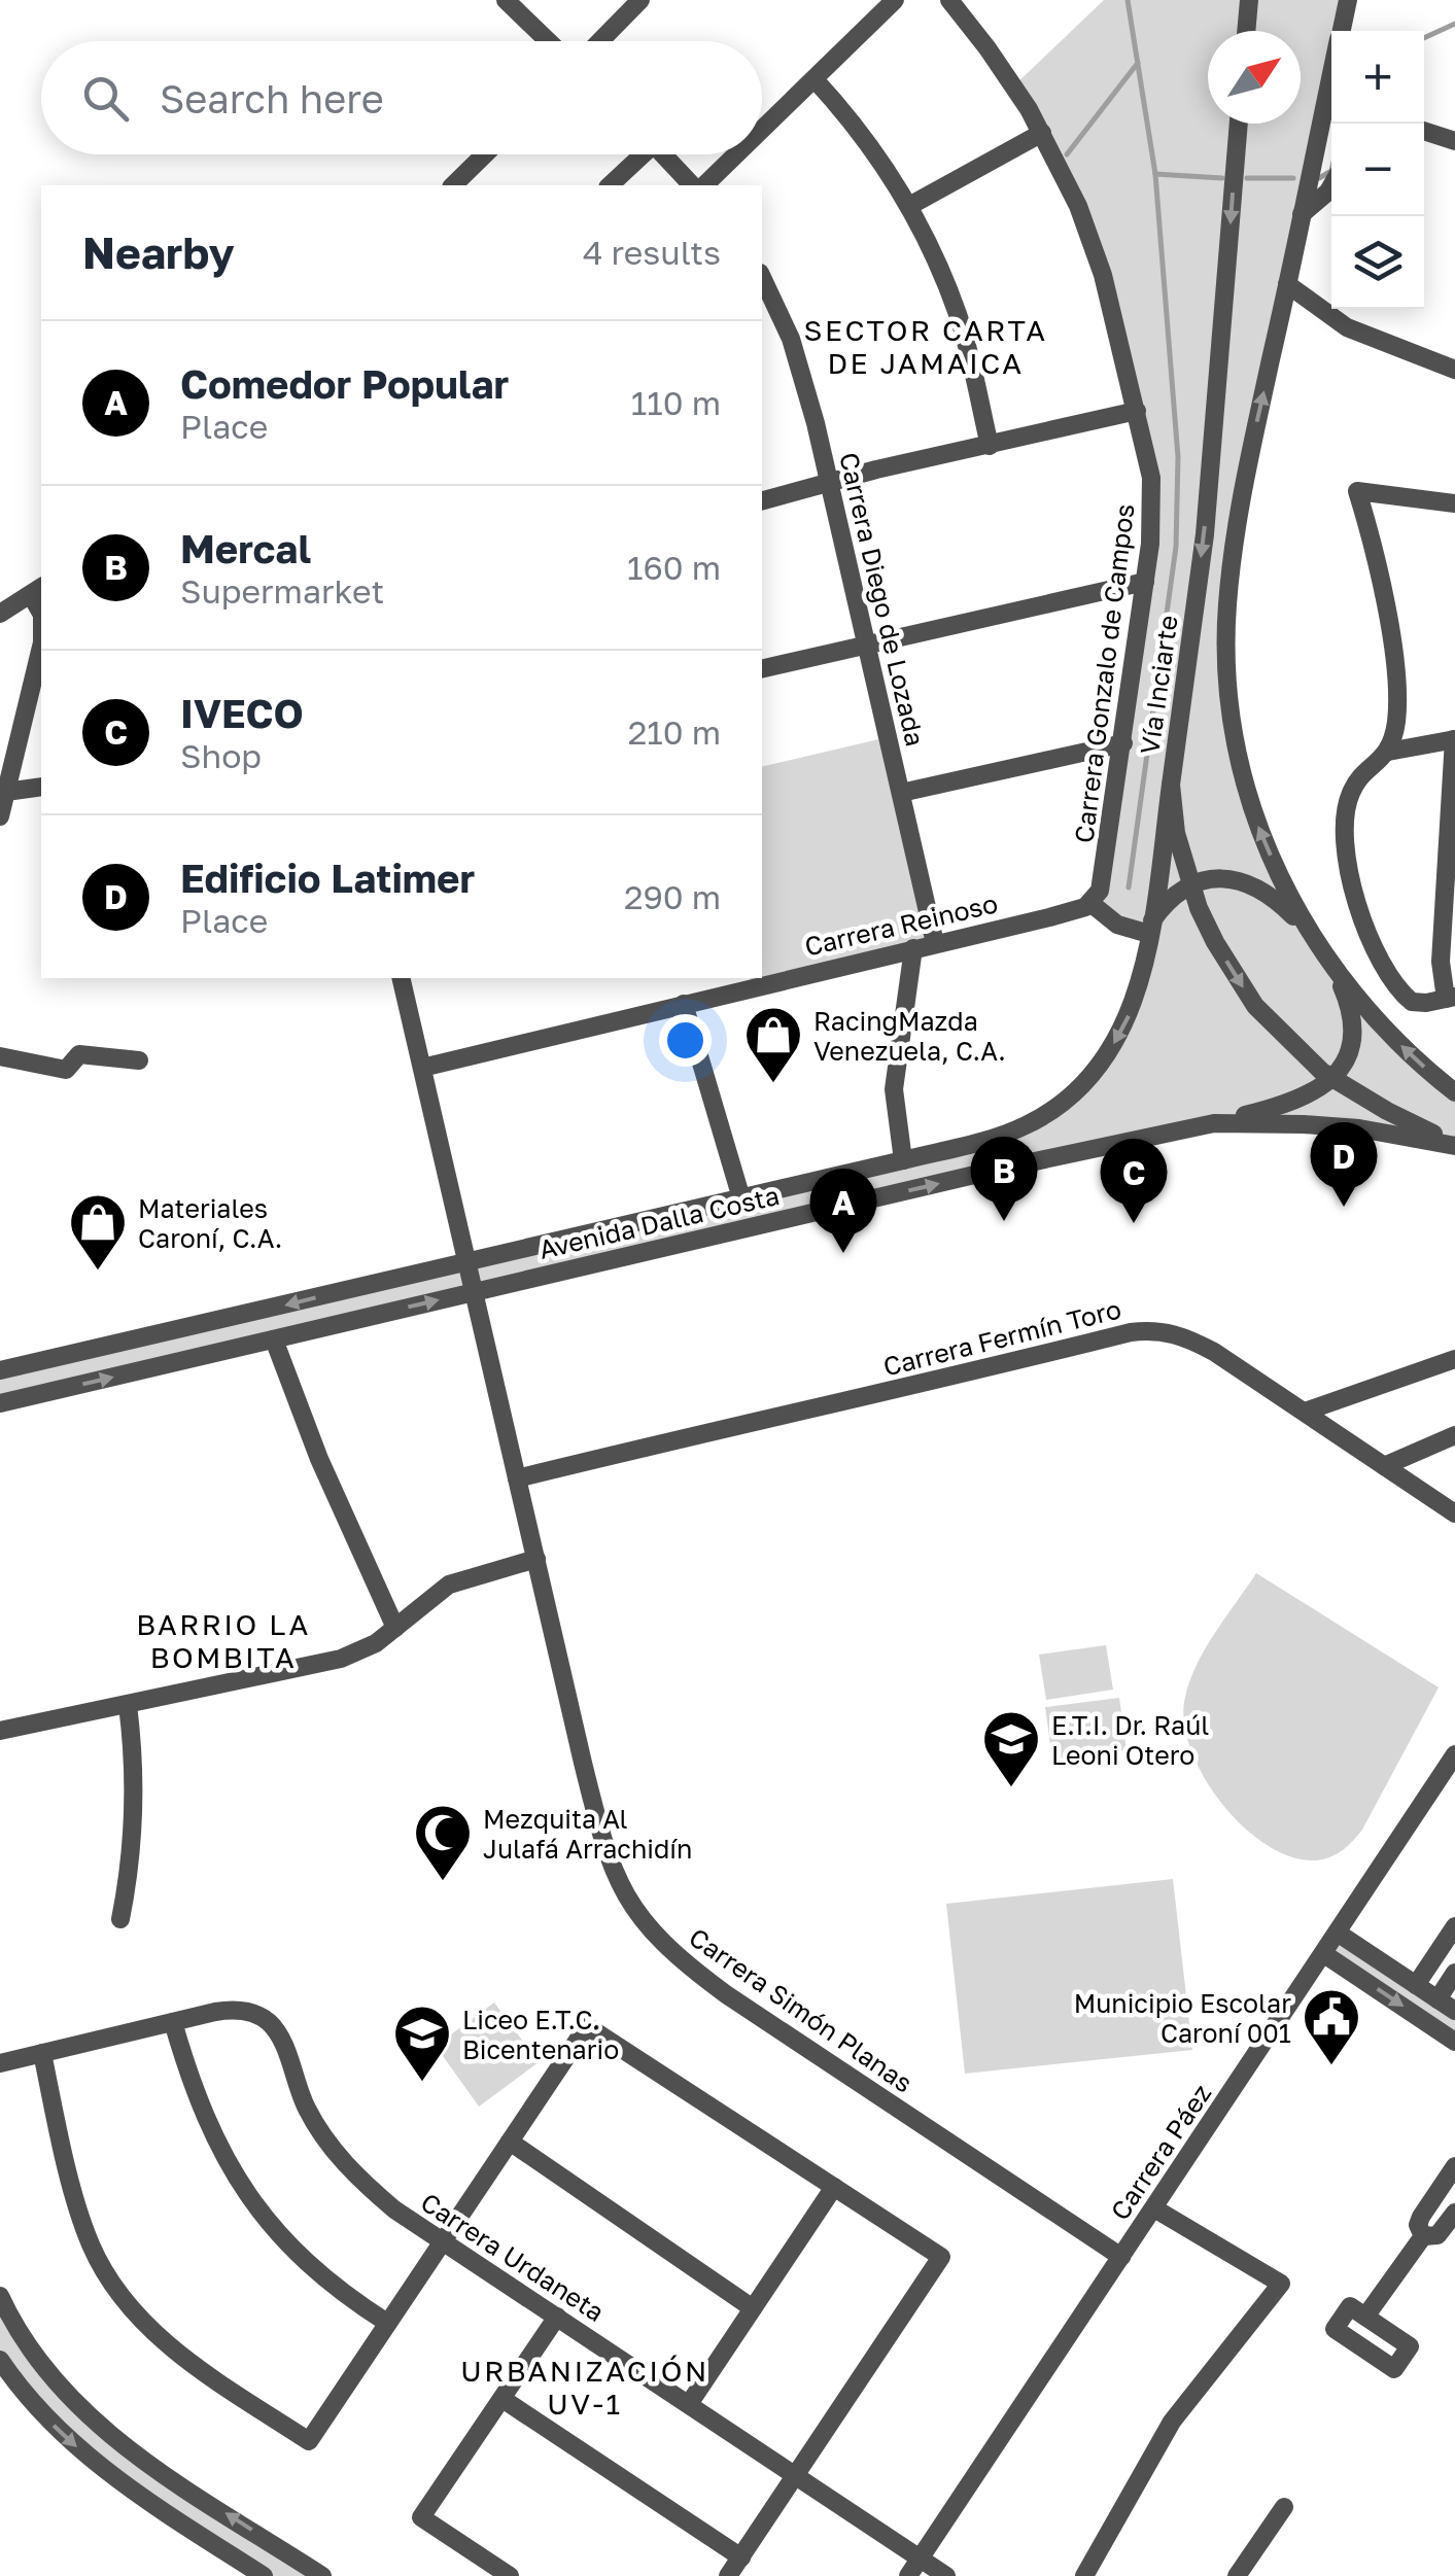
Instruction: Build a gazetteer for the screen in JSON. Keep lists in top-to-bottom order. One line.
{"streets":{"street":["Carrera Diego de Lozada","Carrera Gonzalo de Campos","Vía Inciarte","Carrera Reinoso","Avenida Dalla Costa","Carrera Fermín Toro","Carrera Simón Planas","Carrera Páez","Carrera Urdaneta"]},"crossings":[["Carrera Diego de Lozada","Carrera Reinoso"],["Carrera Gonzalo de Campos","Carrera Reinoso"],["Vía Inciarte","Avenida Dalla Costa"],["Carrera Reinoso","Carrera Simón Planas"],["Avenida Dalla Costa","Carrera Simón Planas"],["Carrera Fermín Toro","Carrera Simón Planas"],["Carrera Simón Planas","Carrera Páez"],["Carrera Páez","Carrera Urdaneta"]],"districts":["SECTOR CARTA DE JAMAICA","BARRIO LA BOMBITA","URBANIZACIÓN UV-1"],"places":{"shop":["RacingMazda Venezuela, C.A.","Materiales Caroní, C.A."],"school or university":["E.T.I. Dr. Raúl Leoni Otero","Liceo E.T.C. Bicentenario"],"mosque":["Mezquita Al Julafá Arrachidín"],"public building":["Municipio Escolar Caroní 001"]},"north":"top right","page":{"map_buttons":["+","−"],"search":"Search here","heading":["Nearby","4 results"],"list":[{"mark":"A","name":"Comedor Popular","note":"Place","value":"110 m"},{"mark":"B","name":"Mercal","note":"Supermarket","value":"160 m"},{"mark":"C","name":"IVECO","note":"Shop","value":"210 m"},{"mark":"D","name":"Edificio Latimer","note":"Place","value":"290 m"}],"pins":["D","B","C","A"]}}
